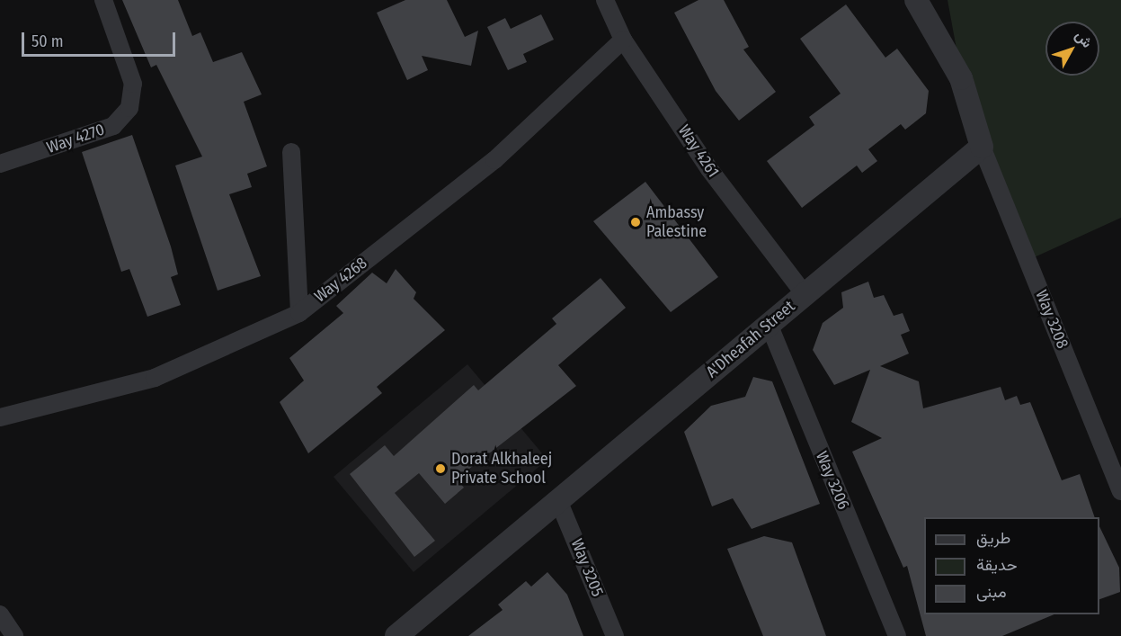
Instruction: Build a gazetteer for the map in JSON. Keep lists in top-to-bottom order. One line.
{"streets":{"street":["Way 4270","Way 4261","Way 4268","Way 3208","A'Dheafah Street","Way 3206","Way 3205"]},"crossings":[["Way 4261","Way 4268"],["Way 4261","A'Dheafah Street"],["Way 3208","A'Dheafah Street"],["A'Dheafah Street","Way 3206"],["A'Dheafah Street","Way 3205"]],"places":["Ambassy Palestine","Dorat Alkhaleej Private School"],"legend":["طريق","حديقة","مبنى"],"scale_bar":"50 m","north":"top right"}
